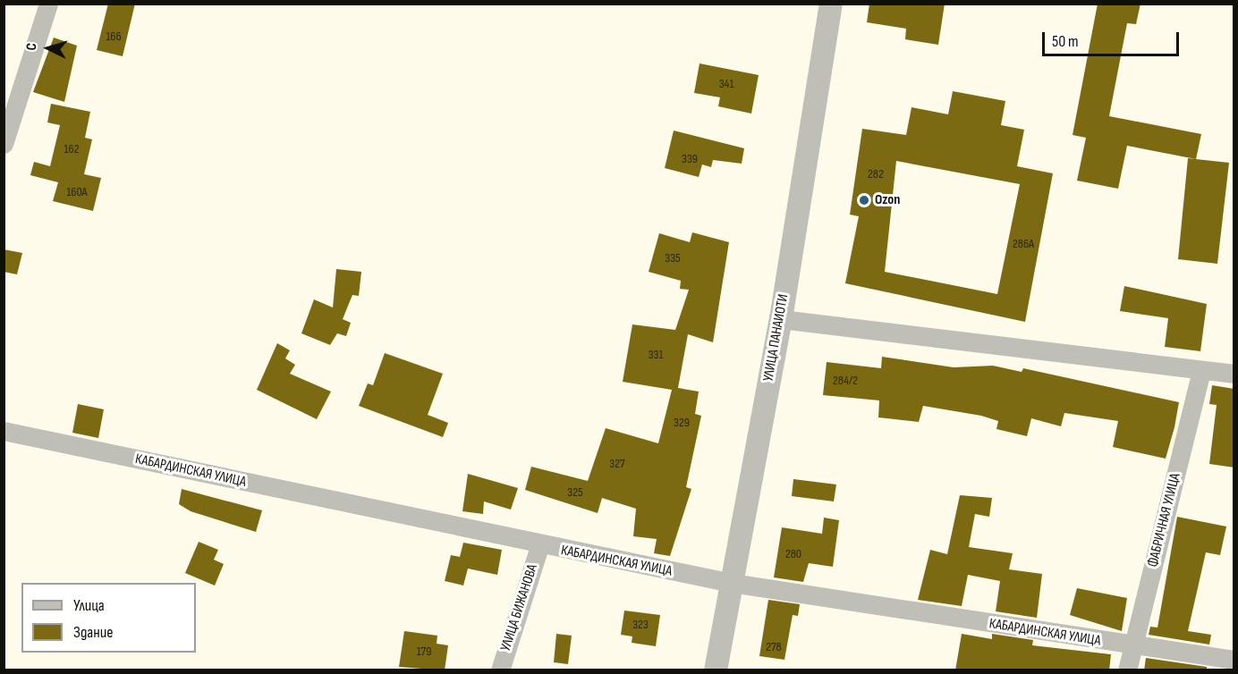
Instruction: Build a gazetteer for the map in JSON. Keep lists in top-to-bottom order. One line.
{"streets":{"street":["УЛИЦА ПАНАИОТИ","КАБАРДИНСКАЯ УЛИЦА","ФАБРИЧНАЯ УЛИЦА","УЛИЦА БИЖАНОВА"]},"crossings":[["УЛИЦА ПАНАИОТИ","КАБАРДИНСКАЯ УЛИЦА"],["КАБАРДИНСКАЯ УЛИЦА","ФАБРИЧНАЯ УЛИЦА"],["КАБАРДИНСКАЯ УЛИЦА","УЛИЦА БИЖАНОВА"]],"places":["Ozon"],"house_numbers":["166","341","162","339","282","160А","286А","335","331","284/2","329","327","325","280","323","278","179"],"legend":["Улица","Здание"],"scale_bar":"50 m","north":"left"}
